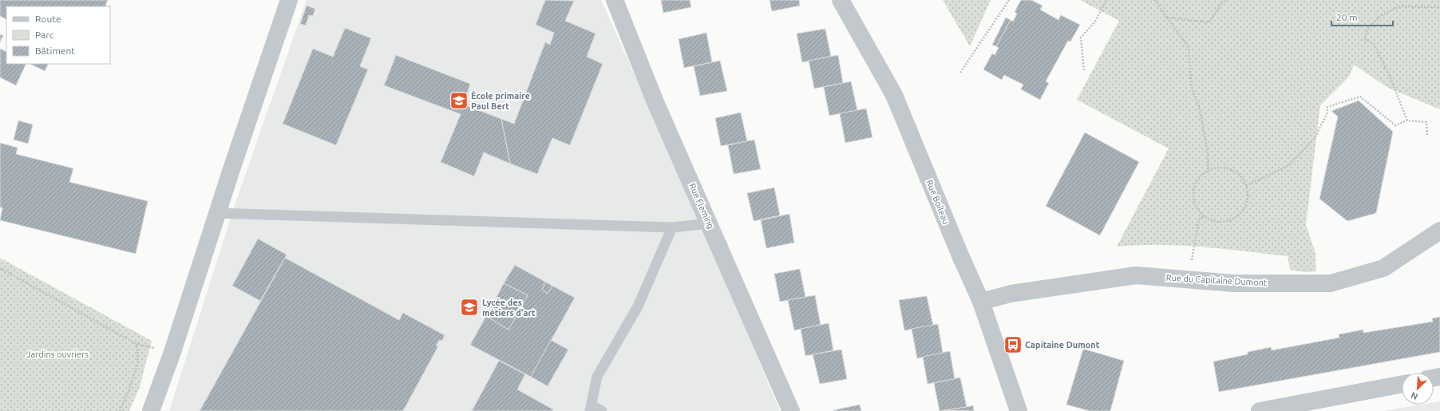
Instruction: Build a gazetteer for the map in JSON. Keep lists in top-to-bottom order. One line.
{"streets":{"street":["Rue Boileau","Rue Fleming","Rue du Capitaine Dumont"]},"crossings":[["Rue Boileau","Rue du Capitaine Dumont"]],"parks":["Jardins ouvriers"],"places":{"school or university":["École primaire Paul Bert","Lycée des métiers d'art"],"bus stop":["Capitaine Dumont"]},"legend":["Route","Parc","Bâtiment"],"scale_bar":"20 m","north":"bottom left"}
